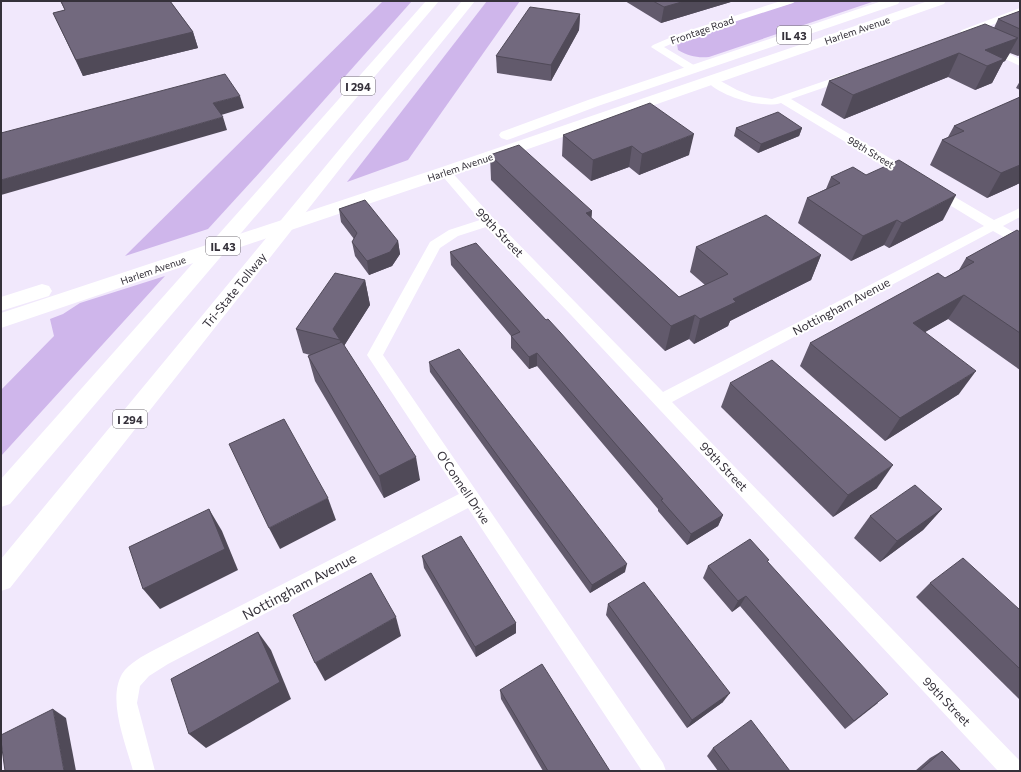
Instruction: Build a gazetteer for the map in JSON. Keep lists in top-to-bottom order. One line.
{"streets":{"main road":["Harlem Avenue","IL 43","I 294","Tri-State Tollway"],"street":["Frontage Road","98th Street","99th Street","Nottingham Avenue","O'Connell Drive"]},"crossings":[["Frontage Road","Harlem Avenue"],["Harlem Avenue","99th Street"],["98th Street","Nottingham Avenue"],["99th Street","Nottingham Avenue"],["99th Street","O'Connell Drive"],["Nottingham Avenue","O'Connell Drive"]]}
